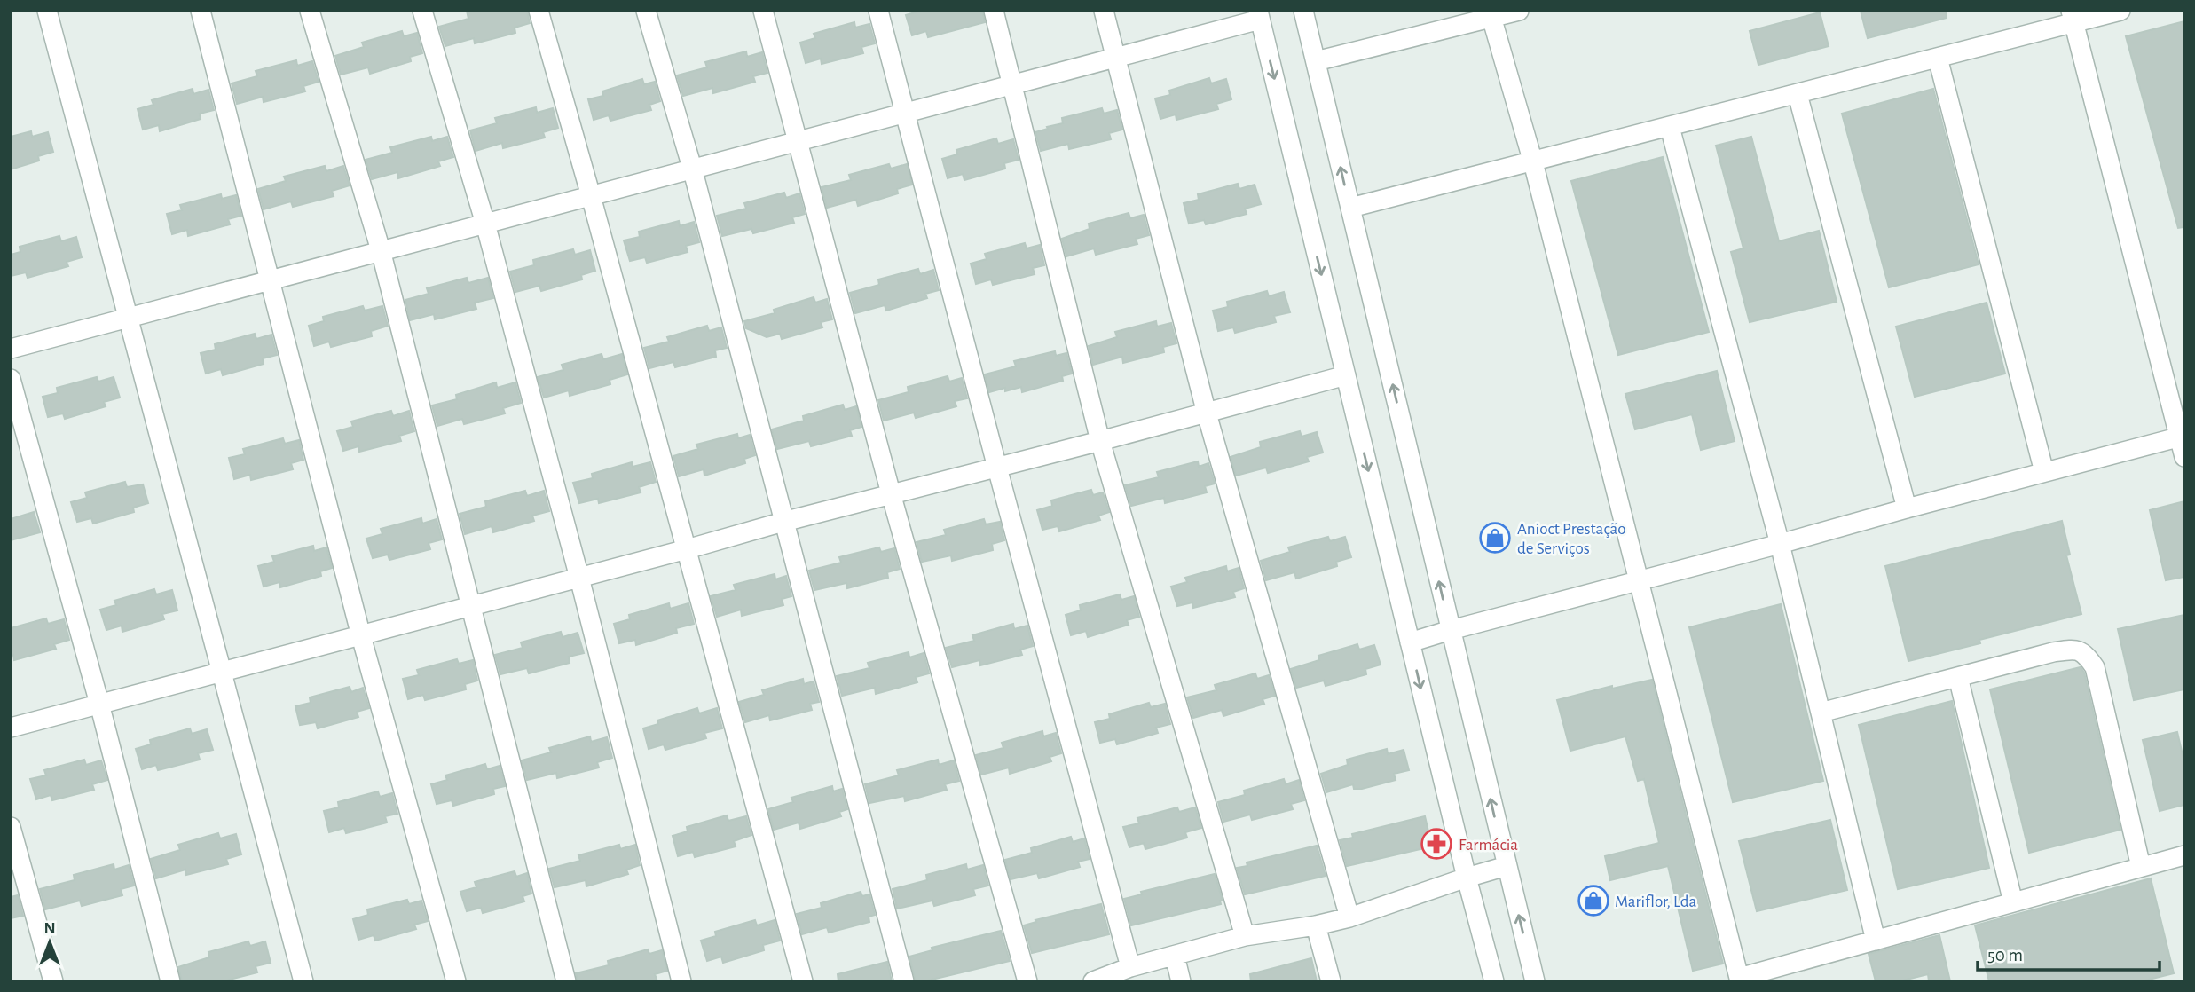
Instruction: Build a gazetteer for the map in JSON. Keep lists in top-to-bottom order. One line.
{"places":{"shop":["Anioct Prestação de Serviços","Mariflor, Lda"],"pharmacy":["Farmácia"]},"scale_bar":"50 m","north":"top"}
